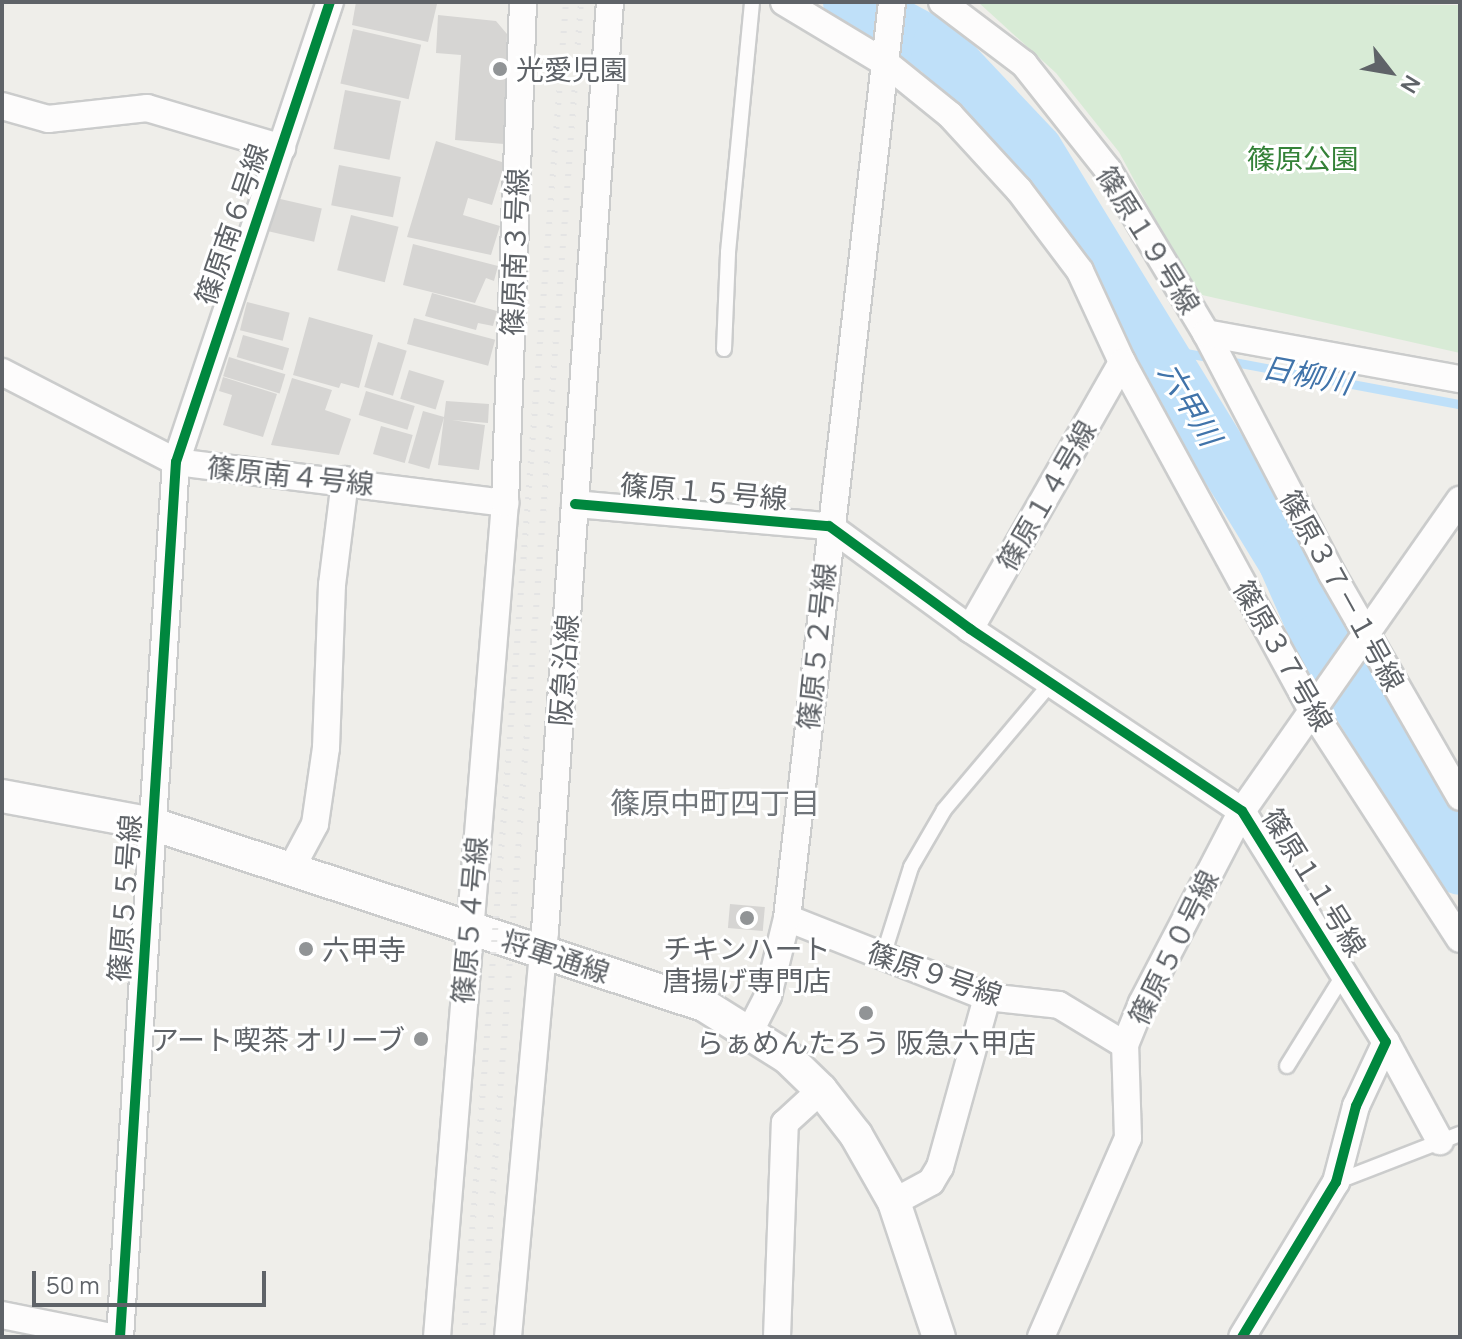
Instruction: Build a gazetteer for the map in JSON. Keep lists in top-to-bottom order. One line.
{"streets":{"street":["篠原南６号線","篠原１９号線","篠原南３号線","篠原南４号線","篠原１５号線","篠原１４号線","篠原３７－１号線","篠原５２号線","篠原３７号線","阪急沿線","篠原１１号線","篠原５５号線","篠原５４号線","篠原５０号線","将軍通線","篠原９号線"]},"crossings":[["篠原南６号線","篠原南４号線"],["篠原南６号線","篠原５５号線"],["篠原１９号線","篠原３７－１号線"],["篠原南３号線","篠原南４号線"],["篠原南３号線","篠原５４号線"],["篠原南４号線","篠原５５号線"],["篠原南４号線","篠原５４号線"],["篠原１５号線","篠原５２号線"],["篠原１５号線","阪急沿線"],["篠原１５号線","篠原１１号線"],["篠原１４号線","篠原３７号線"],["篠原１４号線","篠原１１号線"],["篠原３７－１号線","篠原５０号線"],["篠原５２号線","篠原１１号線"],["篠原５２号線","将軍通線"],["篠原５２号線","篠原９号線"],["篠原３７号線","篠原５０号線"],["阪急沿線","将軍通線"],["篠原１１号線","篠原５０号線"],["篠原５５号線","将軍通線"],["篠原５４号線","将軍通線"],["篠原５０号線","篠原９号線"]],"districts":["篠原中町四丁目"],"water":["日柳川","六甲川"],"parks":["篠原公園"],"places":["光愛児園","チキンハート 唐揚げ専門店","六甲寺","らぁめんたろう 阪急六甲店","アート喫茶 オリーブ"],"scale_bar":"50 m","north":"bottom right"}
